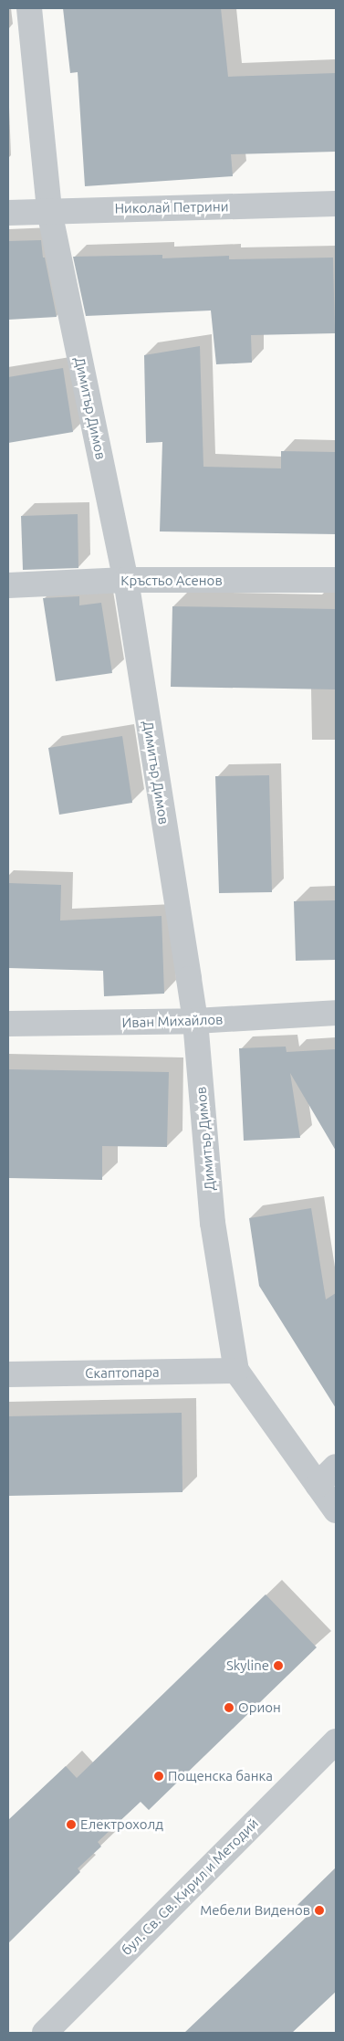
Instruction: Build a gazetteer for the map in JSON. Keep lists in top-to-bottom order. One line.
{"streets":{"street":["Николай Петрини","Димитър Димов","Кръстьо Асенов","Иван Михайлов","Скаптопара","бул. Св. Св. Кирил и Методий"]},"crossings":[["Николай Петрини","Димитър Димов"],["Димитър Димов","Кръстьо Асенов"],["Димитър Димов","Иван Михайлов"],["Димитър Димов","Скаптопара"]],"places":["Skyline","Орион","Пощенска банка","Електрохолд","Мебели Виденов"]}
